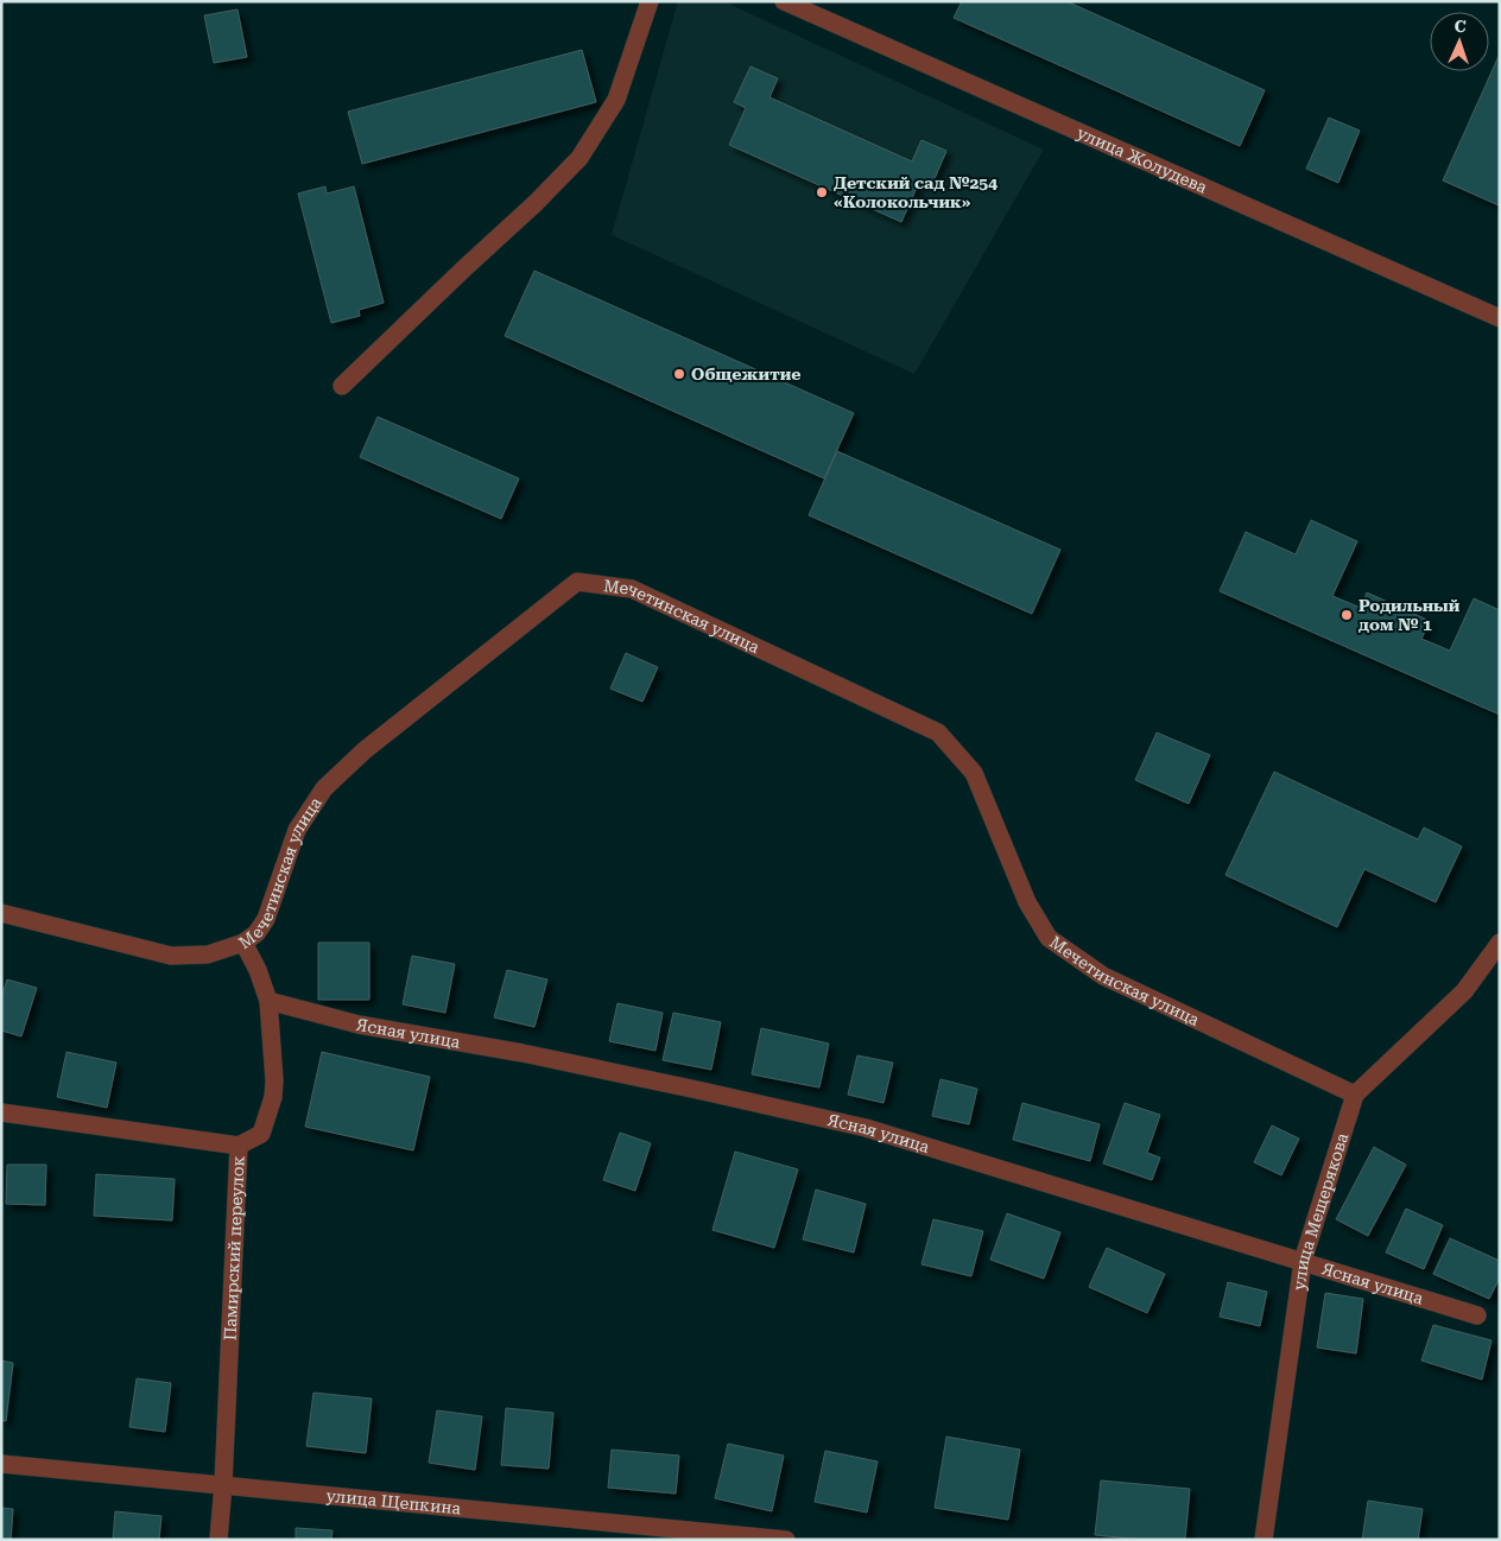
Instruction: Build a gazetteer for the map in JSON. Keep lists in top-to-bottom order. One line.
{"streets":{"street":["улица Жолудева","Мечетинская улица","Ясная улица","улица Мещерякова","Памирский переулок","улица Щепкина"]},"crossings":[["Мечетинская улица","улица Мещерякова"],["Мечетинская улица","Памирский переулок"],["Ясная улица","улица Мещерякова"],["Ясная улица","Памирский переулок"],["Памирский переулок","улица Щепкина"]],"places":["Детский сад №254 «Колокольчик»","Общежитие","Родильный дом № 1"],"north":"top"}
